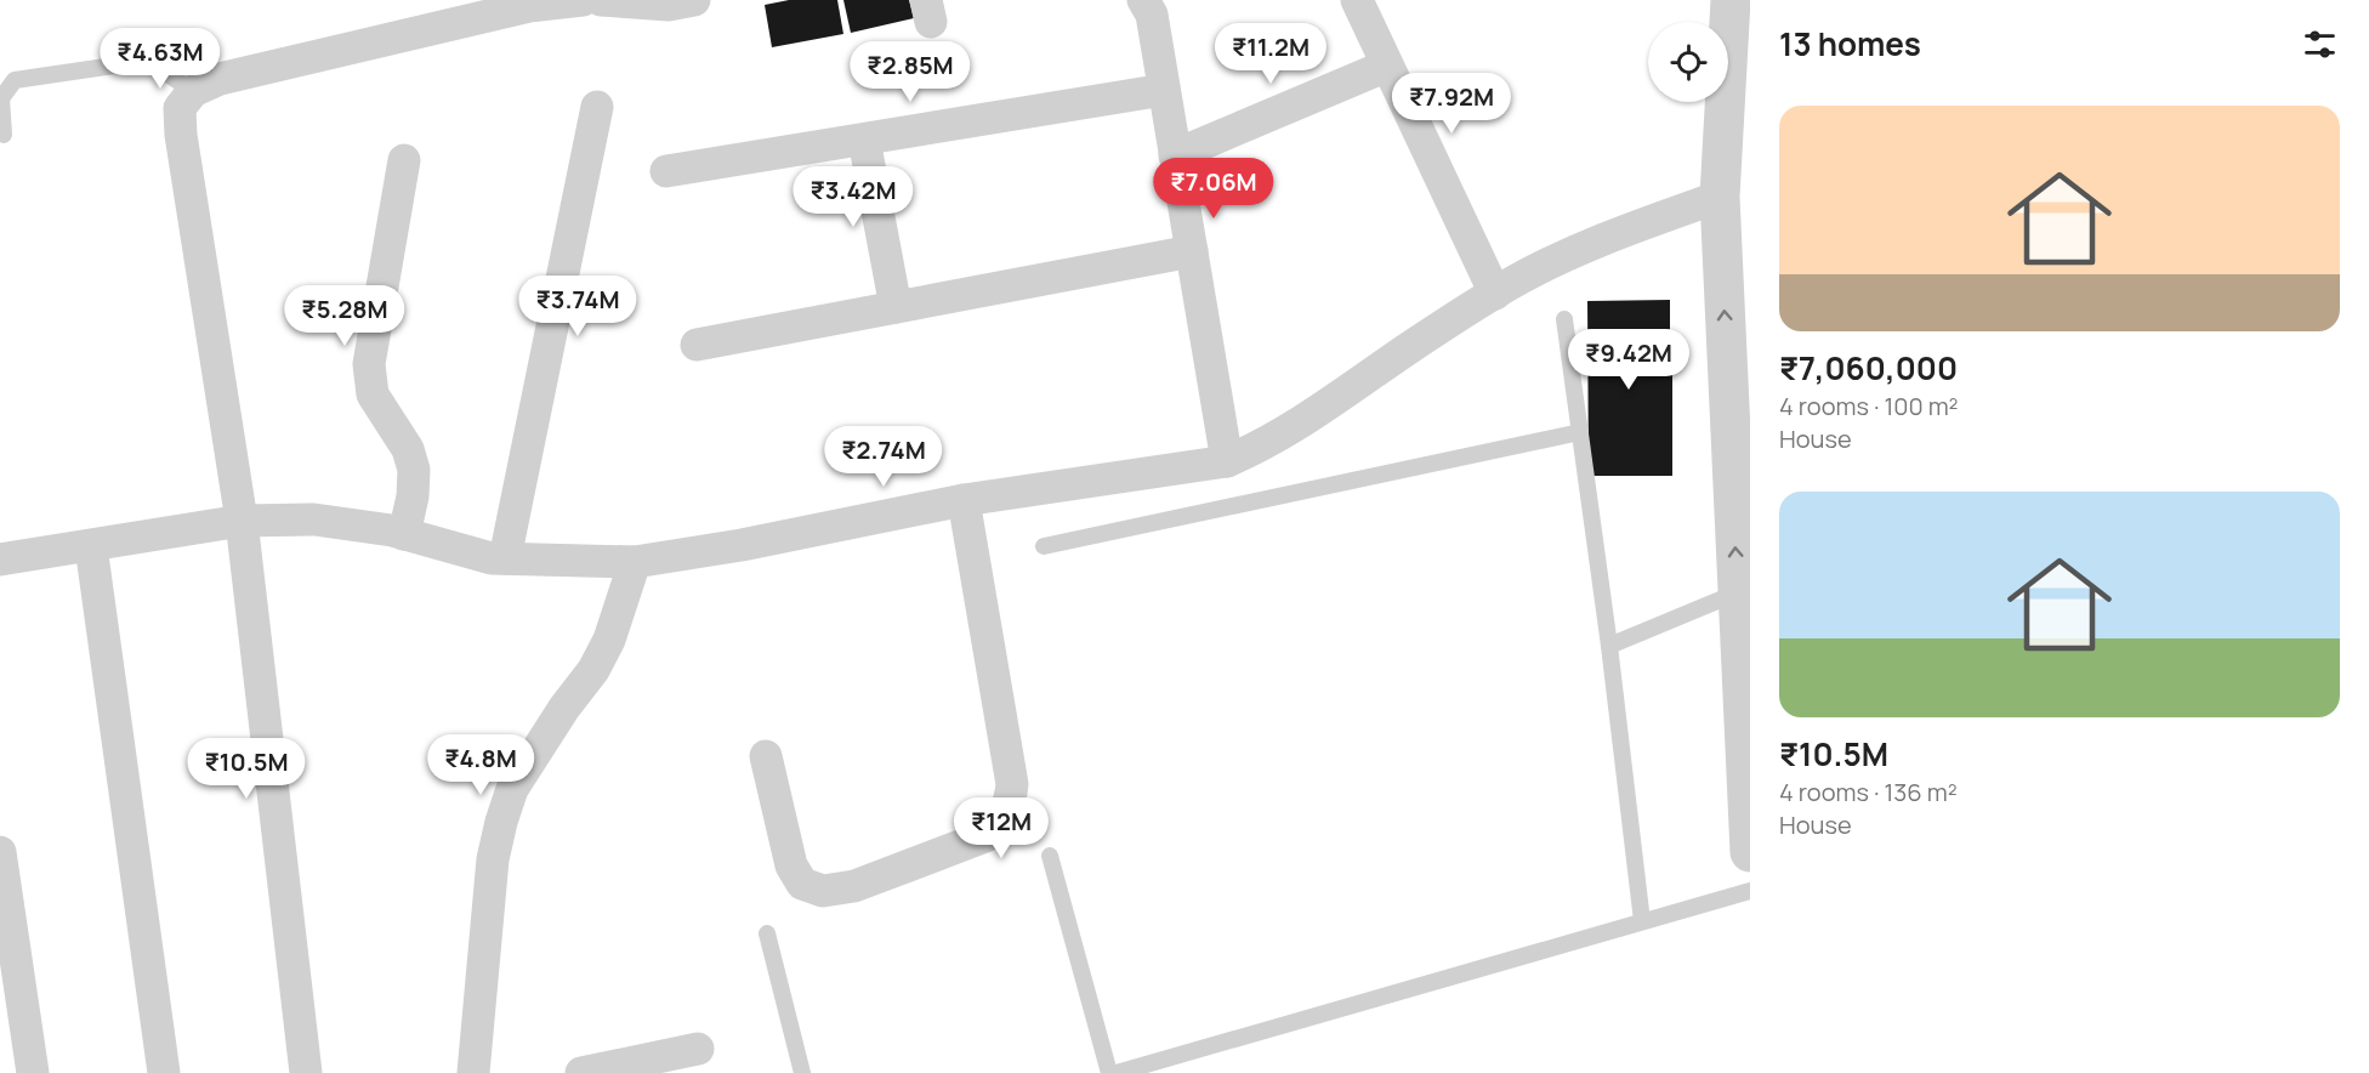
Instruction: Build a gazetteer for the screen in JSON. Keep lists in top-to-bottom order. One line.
{"page":{"heading":"13 homes","price":["₹11.2M","₹4.63M","₹2.85M","₹7.92M","₹7.06M","₹3.42M","₹3.74M","₹5.28M","₹9.42M","₹2.74M","₹4.8M","₹10.5M","₹12M"],"list":[{"name":"₹7,060,000","note":"4 rooms · 100 m² · House"},{"name":"₹10.5M","note":"4 rooms · 136 m² · House"}]}}
